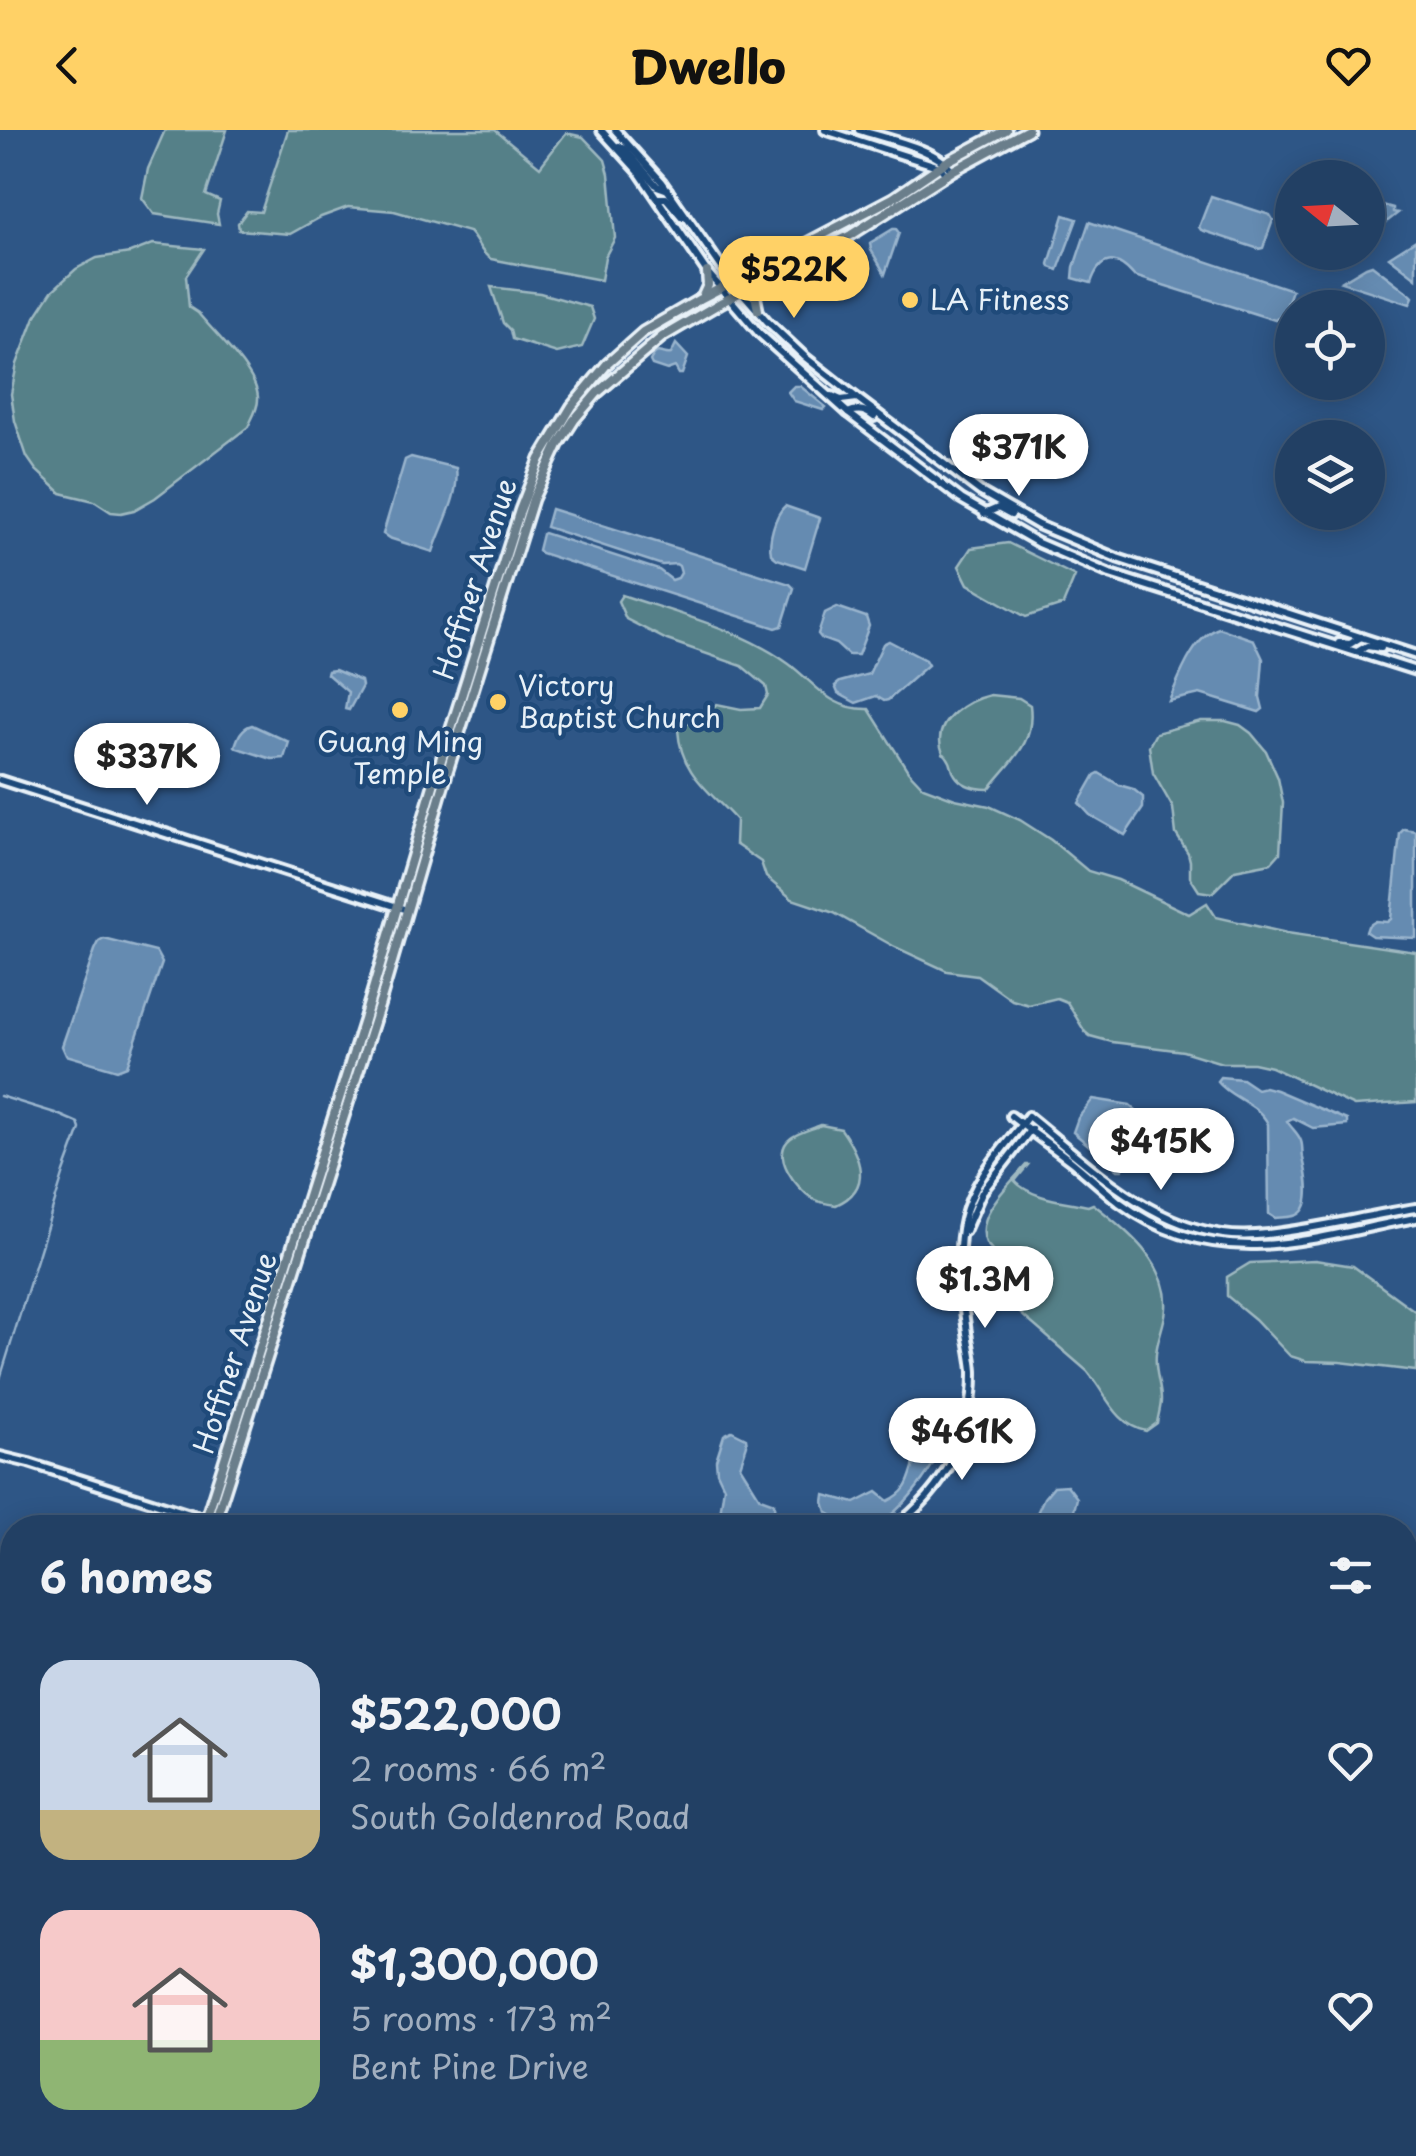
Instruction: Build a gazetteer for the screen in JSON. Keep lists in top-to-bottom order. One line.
{"streets":{"main road":["Hoffner Avenue"]},"places":["LA Fitness","Victory Baptist Church","Guang Ming Temple"],"north":"left","page":{"header":"Dwello","price":["$522K","$371K","$337K","$415K","$1.3M","$461K"],"heading":"6 homes","list":[{"name":"$522,000","note":"2 rooms · 66 m² · South Goldenrod Road"},{"name":"$1,300,000","note":"5 rooms · 173 m² · Bent Pine Drive"}]}}
